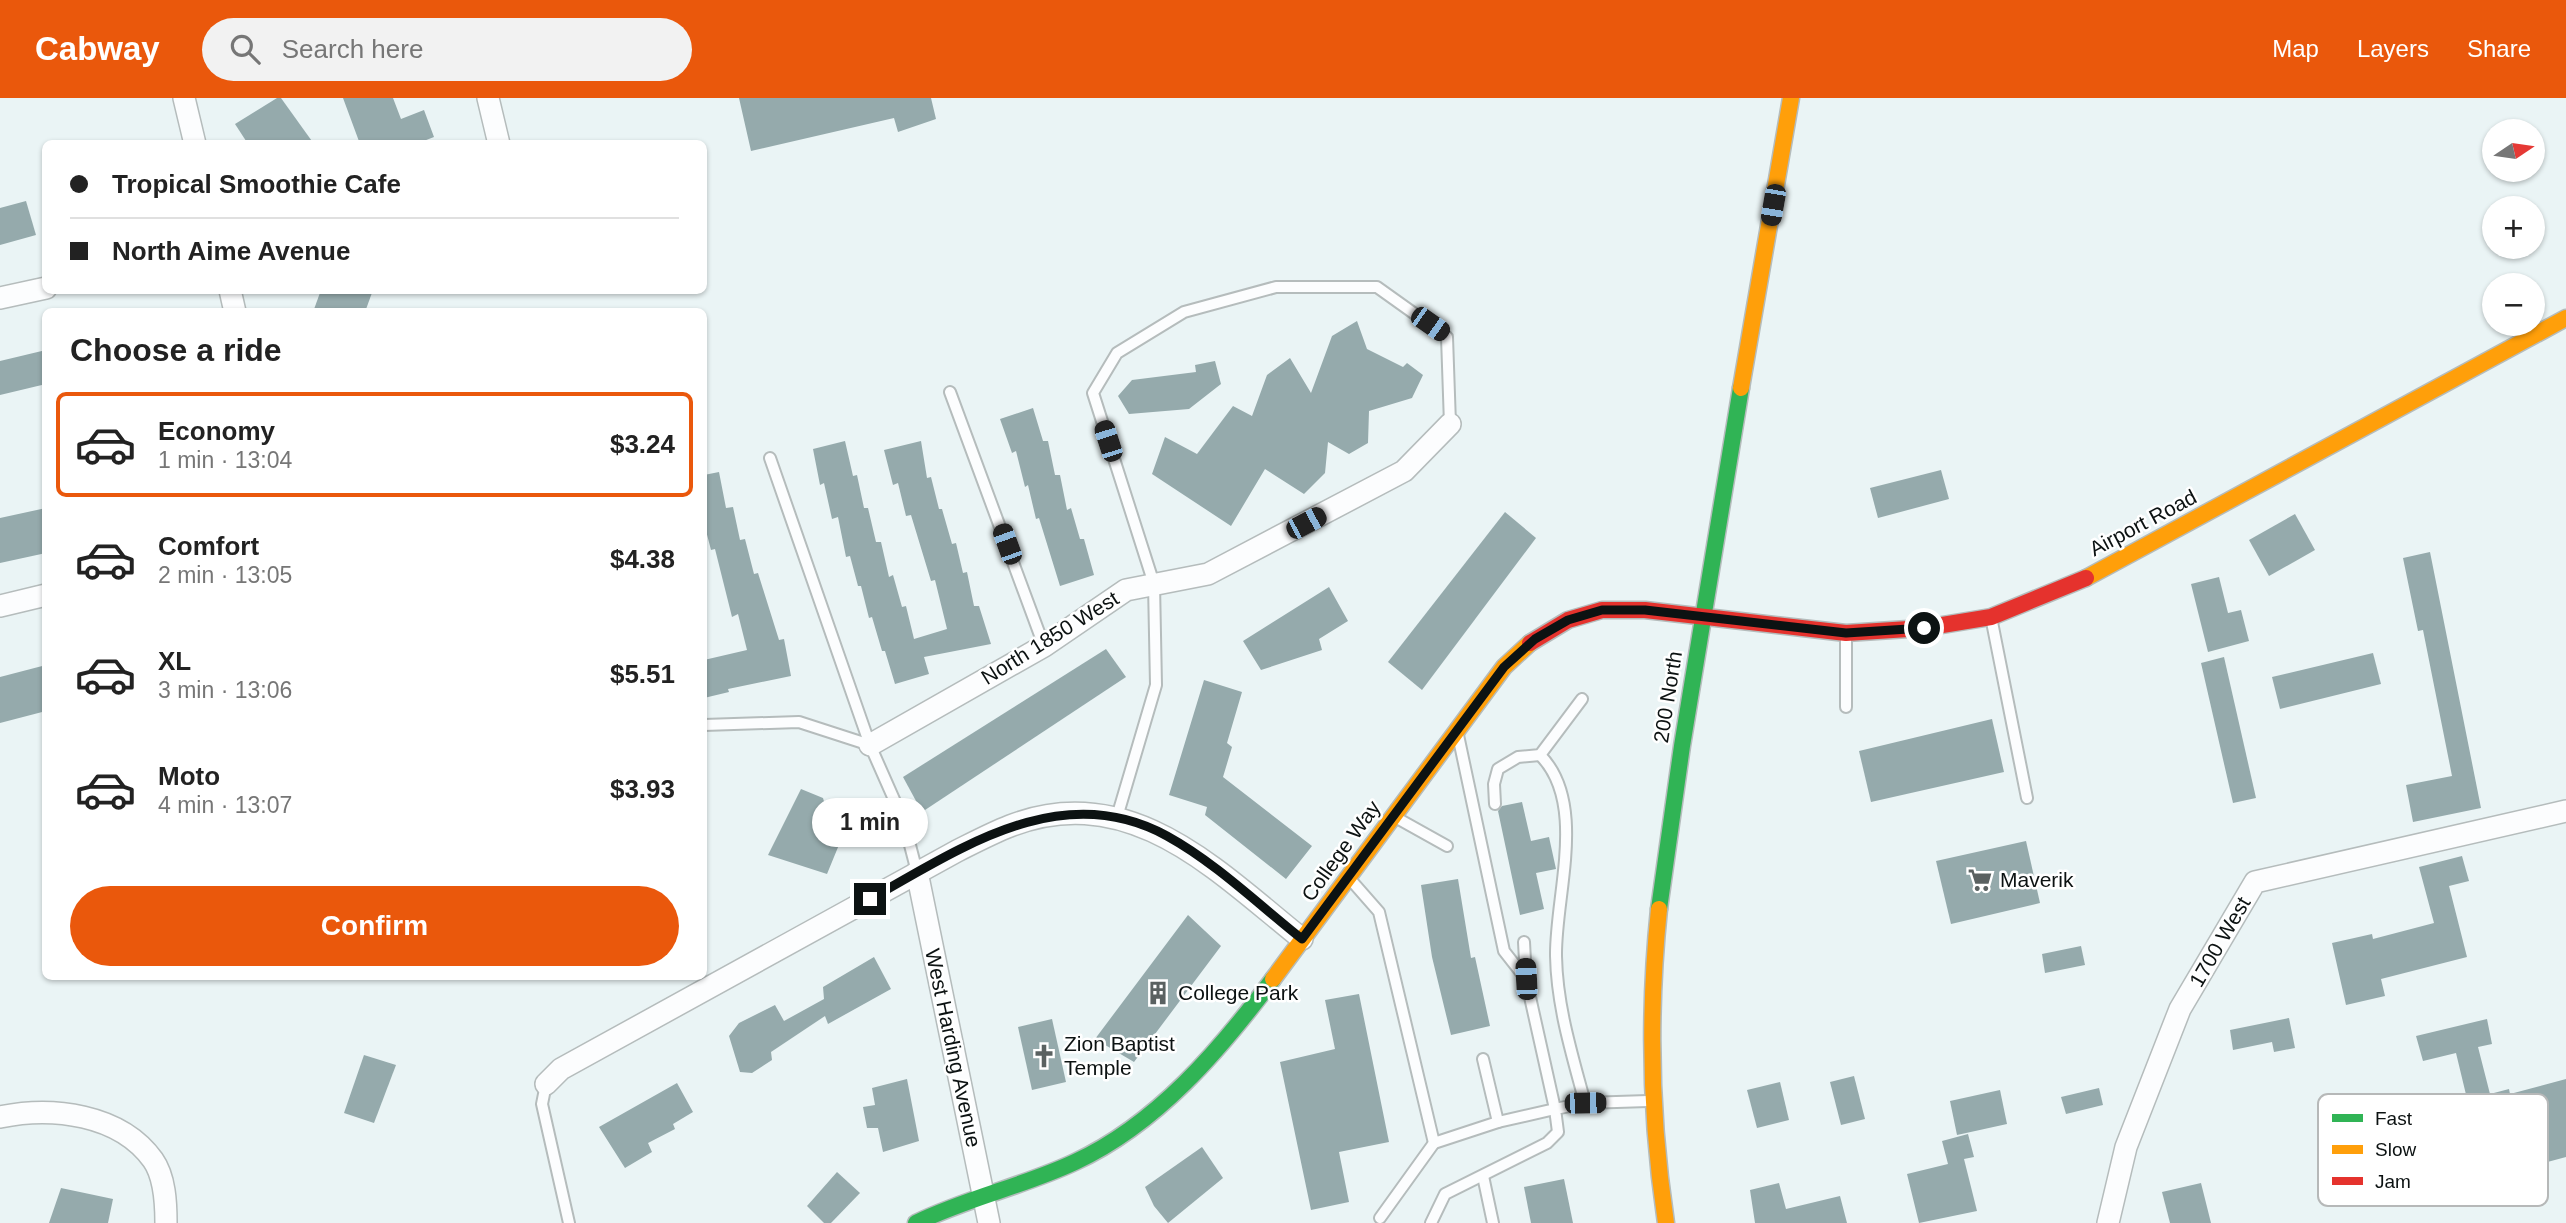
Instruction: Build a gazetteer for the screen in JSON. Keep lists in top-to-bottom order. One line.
{"streets":{"main road":["Airport Road","200 North","College Way"],"street":["North 1850 West","1700 West","West Harding Avenue"]},"crossings":[["Airport Road","200 North"],["Airport Road","College Way"],["200 North","College Way"],["College Way","West Harding Avenue"]],"places":{"supermarket":["Maverik"],"building":["College Park"],"church":["Zion Baptist Temple"]},"legend":["Fast","Slow","Jam"],"north":"right","page":{"header":"Cabway","search":"Search here","nav":["Map","Layers","Share"],"map_buttons":["+","−"],"banner":["Tropical Smoothie Cafe","North Aime Avenue"],"heading":"Choose a ride","list":[{"name":"Economy","note":"1 min · 13:04","value":"$3.24"},{"name":"Comfort","note":"2 min · 13:05","value":"$4.38"},{"name":"XL","note":"3 min · 13:06","value":"$5.51"},{"name":"Moto","note":"4 min · 13:07","value":"$3.93"}],"bubble":"1 min","buttons":"Confirm"}}
